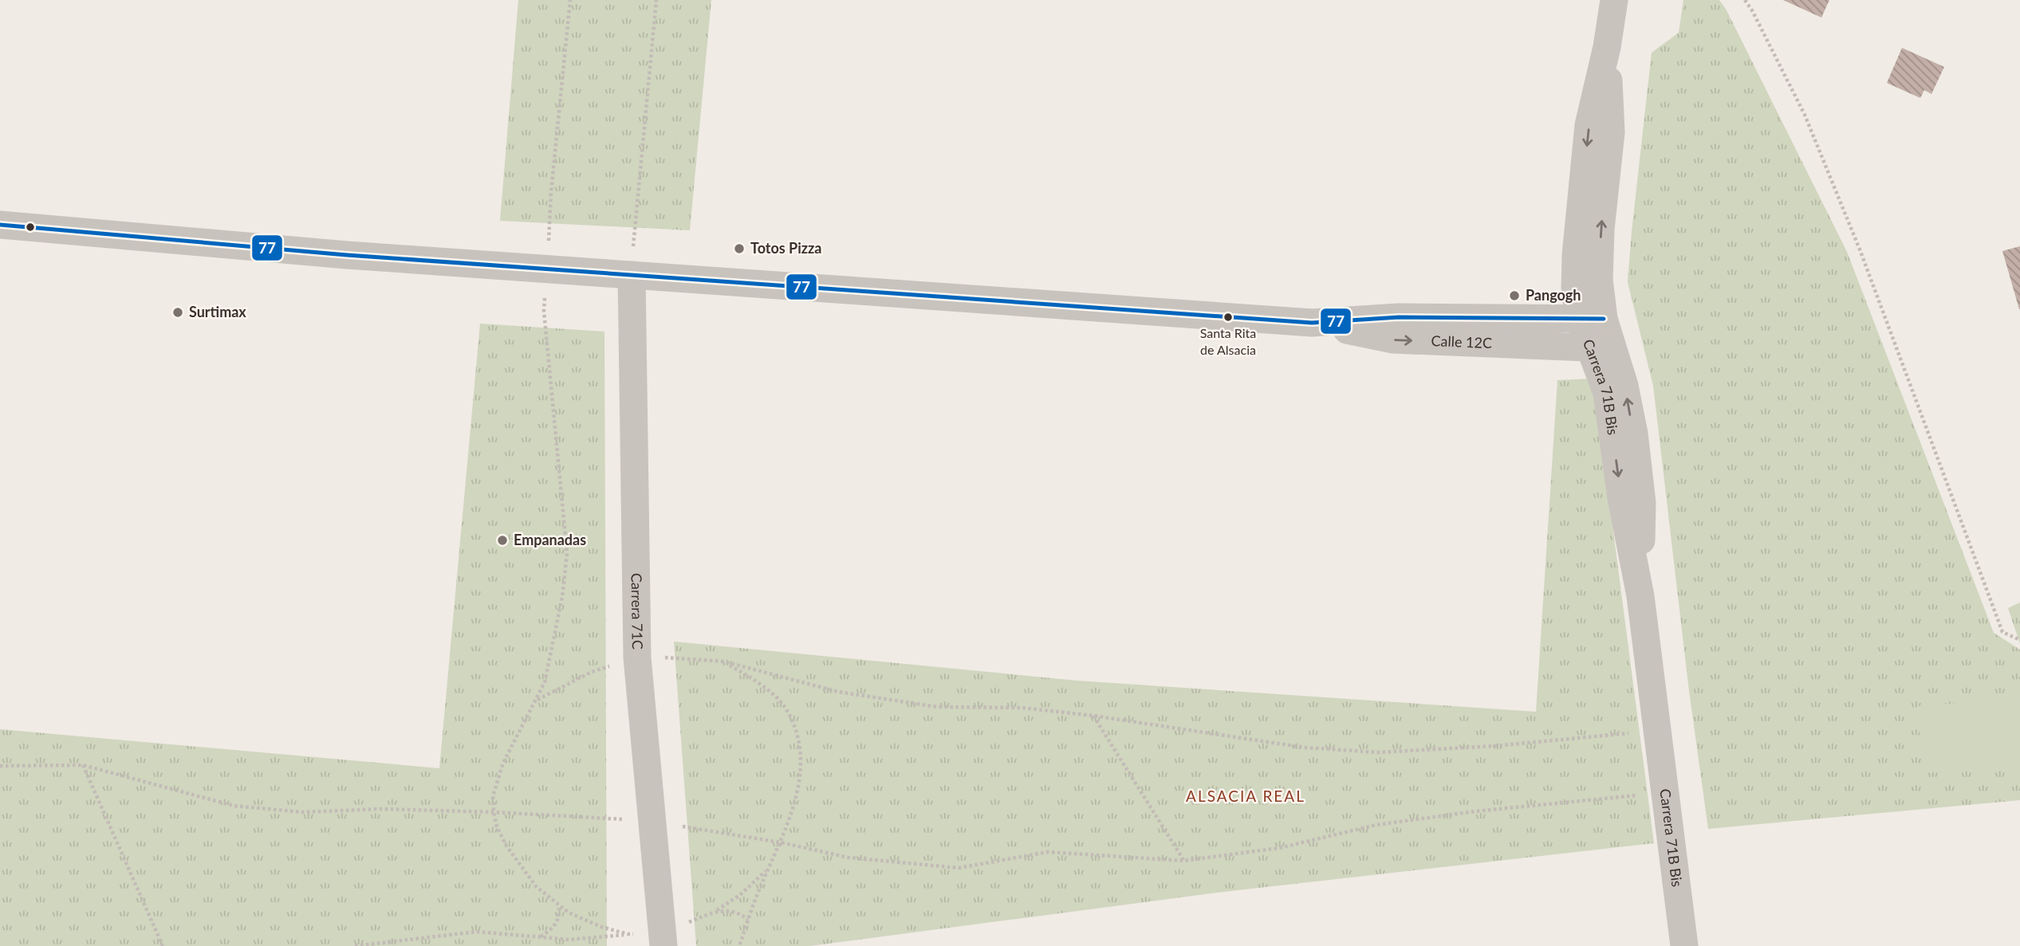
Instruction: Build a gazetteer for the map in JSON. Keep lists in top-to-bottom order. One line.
{"streets":{"street":["Calle 12C","Carrera 71B Bis","Carrera 71C"]},"crossings":[["Calle 12C","Carrera 71B Bis"],["Calle 12C","Carrera 71C"]],"districts":["ALSACIA REAL"],"places":["Totos Pizza","Pangogh","Surtimax","Santa Rita de Alsacia","Empanadas"],"lines":["transit line 77"]}
